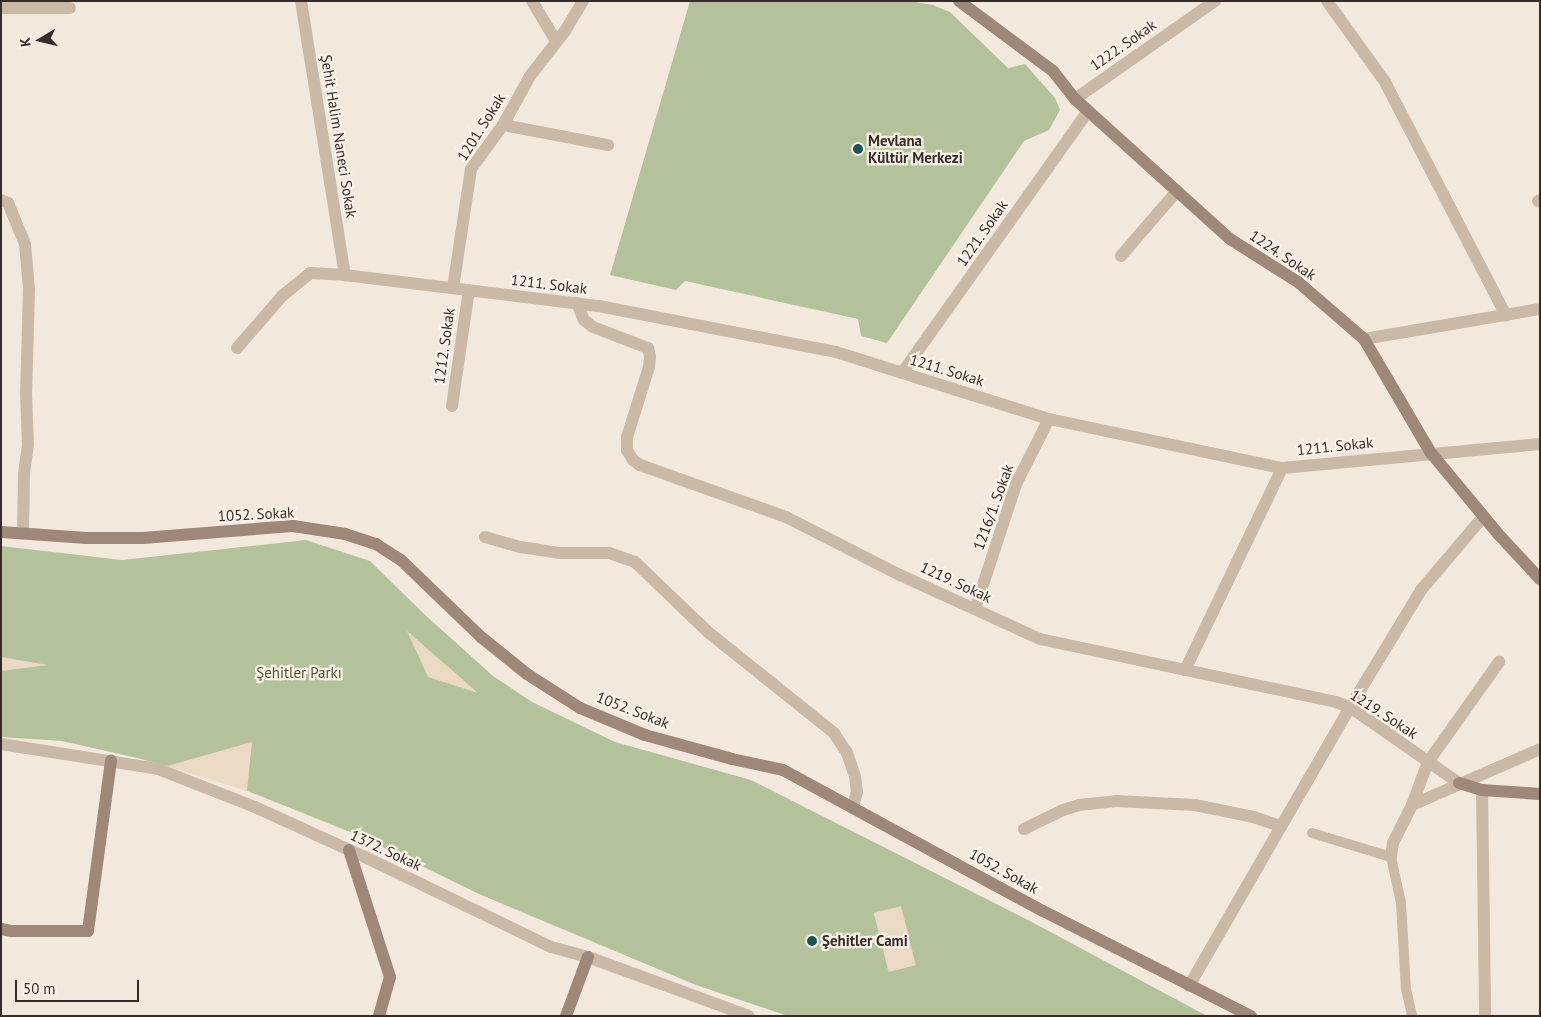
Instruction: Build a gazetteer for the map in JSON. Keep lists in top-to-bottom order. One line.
{"streets":{"street":["1222. Sokak","1201. Sokak","Şehit Halim Naneci Sokak","1221. Sokak","1224. Sokak","1211. Sokak","1212. Sokak","1216/1. Sokak","1052. Sokak","1219. Sokak","1372. Sokak"]},"crossings":[["1222. Sokak","1224. Sokak"],["1201. Sokak","1211. Sokak"],["Şehit Halim Naneci Sokak","1211. Sokak"],["1221. Sokak","1224. Sokak"],["1221. Sokak","1211. Sokak"],["1224. Sokak","1211. Sokak"],["1211. Sokak","1212. Sokak"],["1211. Sokak","1216/1. Sokak"],["1211. Sokak","1219. Sokak"],["1216/1. Sokak","1219. Sokak"]],"parks":["Şehitler Parkı"],"places":["Mevlana Kültür Merkezi","Şehitler Cami"],"scale_bar":"50 m","north":"left"}
